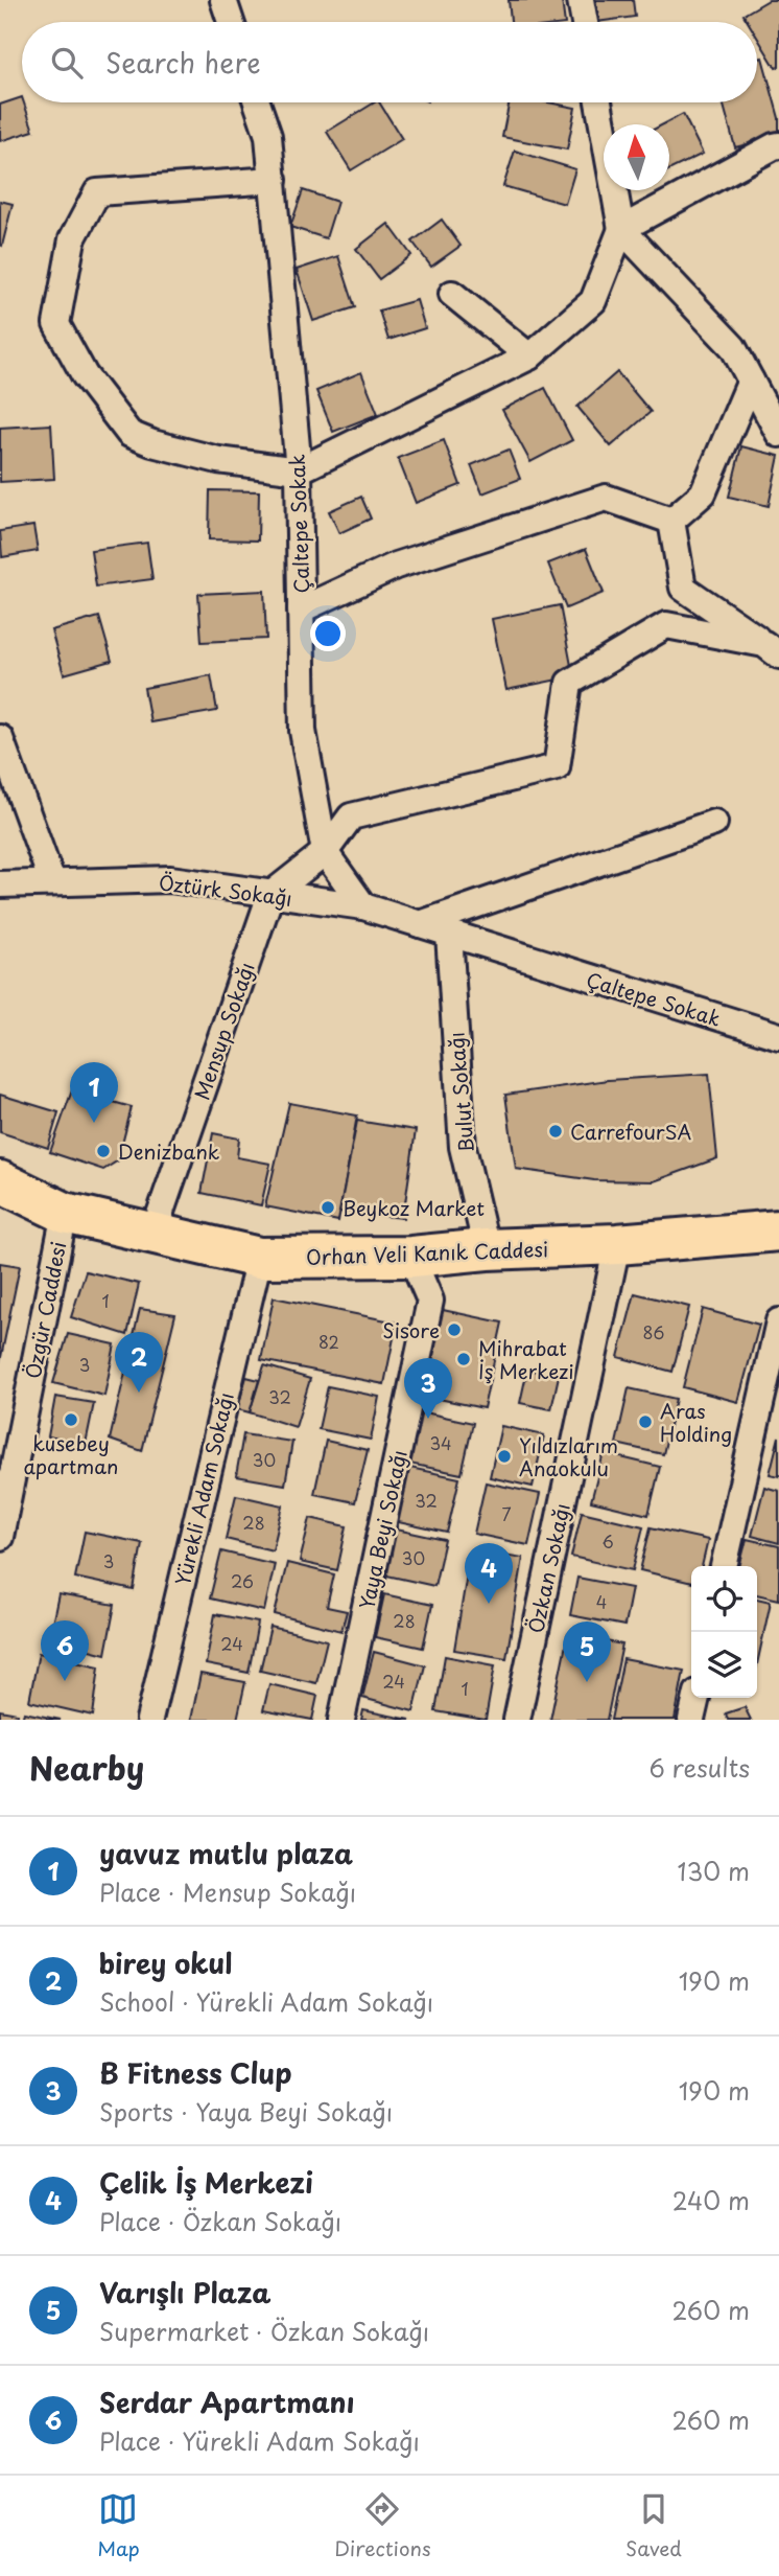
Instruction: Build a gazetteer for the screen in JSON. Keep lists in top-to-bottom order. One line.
{"streets":{"main road":["Orhan Veli Kanık Caddesi"],"street":["Çaltepe Sokak","Öztürk Sokağı","Mensup Sokağı","Bulut Sokağı","Özgür Caddesi","Yürekli Adam Sokağı","Yaya Beyi Sokağı","Özkan Sokağı"]},"crossings":[["Çaltepe Sokak","Öztürk Sokağı"],["Çaltepe Sokak","Bulut Sokağı"],["Öztürk Sokağı","Mensup Sokağı"],["Mensup Sokağı","Orhan Veli Kanık Caddesi"],["Bulut Sokağı","Orhan Veli Kanık Caddesi"],["Orhan Veli Kanık Caddesi","Özgür Caddesi"],["Orhan Veli Kanık Caddesi","Yürekli Adam Sokağı"],["Orhan Veli Kanık Caddesi","Yaya Beyi Sokağı"],["Orhan Veli Kanık Caddesi","Özkan Sokağı"]],"places":["CarrefourSA","Denizbank","Beykoz Market","Sisore","Mihrabat İş Merkezi","kusebey apartman","Aras Holding","Yıldızlarım Anaokulu"],"house_numbers":["1","86","82","3","32","34","30","32","7","28","6","30","3","26","4","28","24","24","1"],"north":"top","page":{"search":"Search here","pins":["1","2","3","4","6","5"],"heading":["Nearby","6 results"],"list":[{"mark":"1","name":"yavuz mutlu plaza","note":"Place · Mensup Sokağı","value":"130 m"},{"mark":"2","name":"birey okul","note":"School · Yürekli Adam Sokağı","value":"190 m"},{"mark":"3","name":"B Fitness Clup","note":"Sports · Yaya Beyi Sokağı","value":"190 m"},{"mark":"4","name":"Çelik İş Merkezi","note":"Place · Özkan Sokağı","value":"240 m"},{"mark":"5","name":"Varışlı Plaza","note":"Supermarket · Özkan Sokağı","value":"260 m"},{"mark":"6","name":"Serdar Apartmanı","note":"Place · Yürekli Adam Sokağı","value":"260 m"}],"nav":["Map","Directions","Saved"]}}
